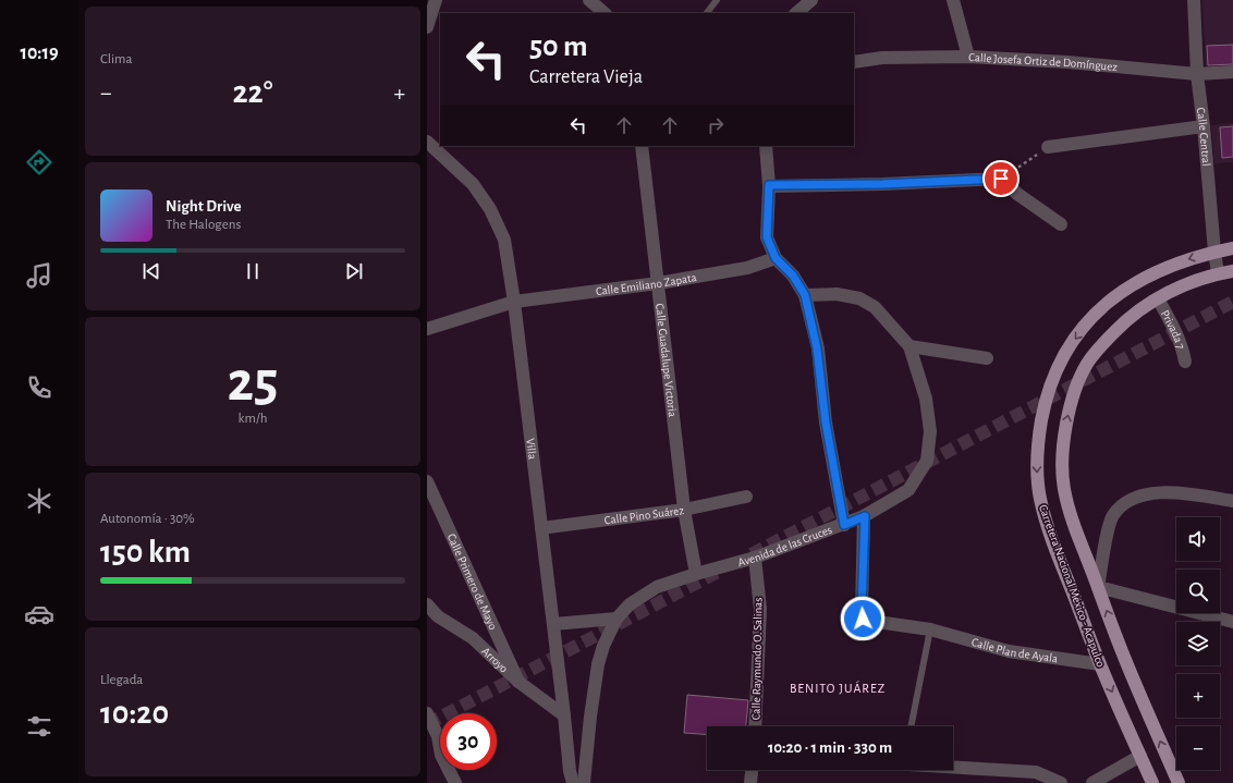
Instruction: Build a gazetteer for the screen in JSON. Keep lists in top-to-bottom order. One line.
{"streets":{"main road":["Carretera Nacional México - Acapulco"],"street":["Calle Josefa Ortiz de Domínguez","Calle Central","Calle Emiliano Zapata","Privada 7","Calle Guadalupe Victoria","Villa","Calle Pino Suárez","Avenida de las Cruces","Calle Primero de Mayo","Calle Plan de Ayala","Calle Raymundo O. Salinas","Arroyo"]},"crossings":[["Calle Josefa Ortiz de Domínguez","Calle Central"],["Calle Central","Carretera Nacional México - Acapulco"],["Calle Emiliano Zapata","Calle Guadalupe Victoria"],["Calle Emiliano Zapata","Villa"],["Calle Emiliano Zapata","Avenida de las Cruces"],["Privada 7","Carretera Nacional México - Acapulco"],["Calle Guadalupe Victoria","Calle Pino Suárez"],["Calle Guadalupe Victoria","Avenida de las Cruces"],["Villa","Calle Pino Suárez"],["Villa","Arroyo"],["Avenida de las Cruces","Calle Raymundo O. Salinas"],["Calle Primero de Mayo","Arroyo"],["Carretera Nacional México - Acapulco","Calle Plan de Ayala"]],"districts":["BENITO JUÁREZ"],"page":{"tabs":"10:19","tile":["Clima",["25","km/h"],["Autonomía · 30%","150 km"],["Llegada","10:20"]],"turn":["50 m","Carretera Vieja"],"heat":["−","22°","+"],"song":["Night Drive","The Halogens"],"map_buttons":["+","−"],"limit":"30","trip":"10:20 · 1 min · 330 m"}}
